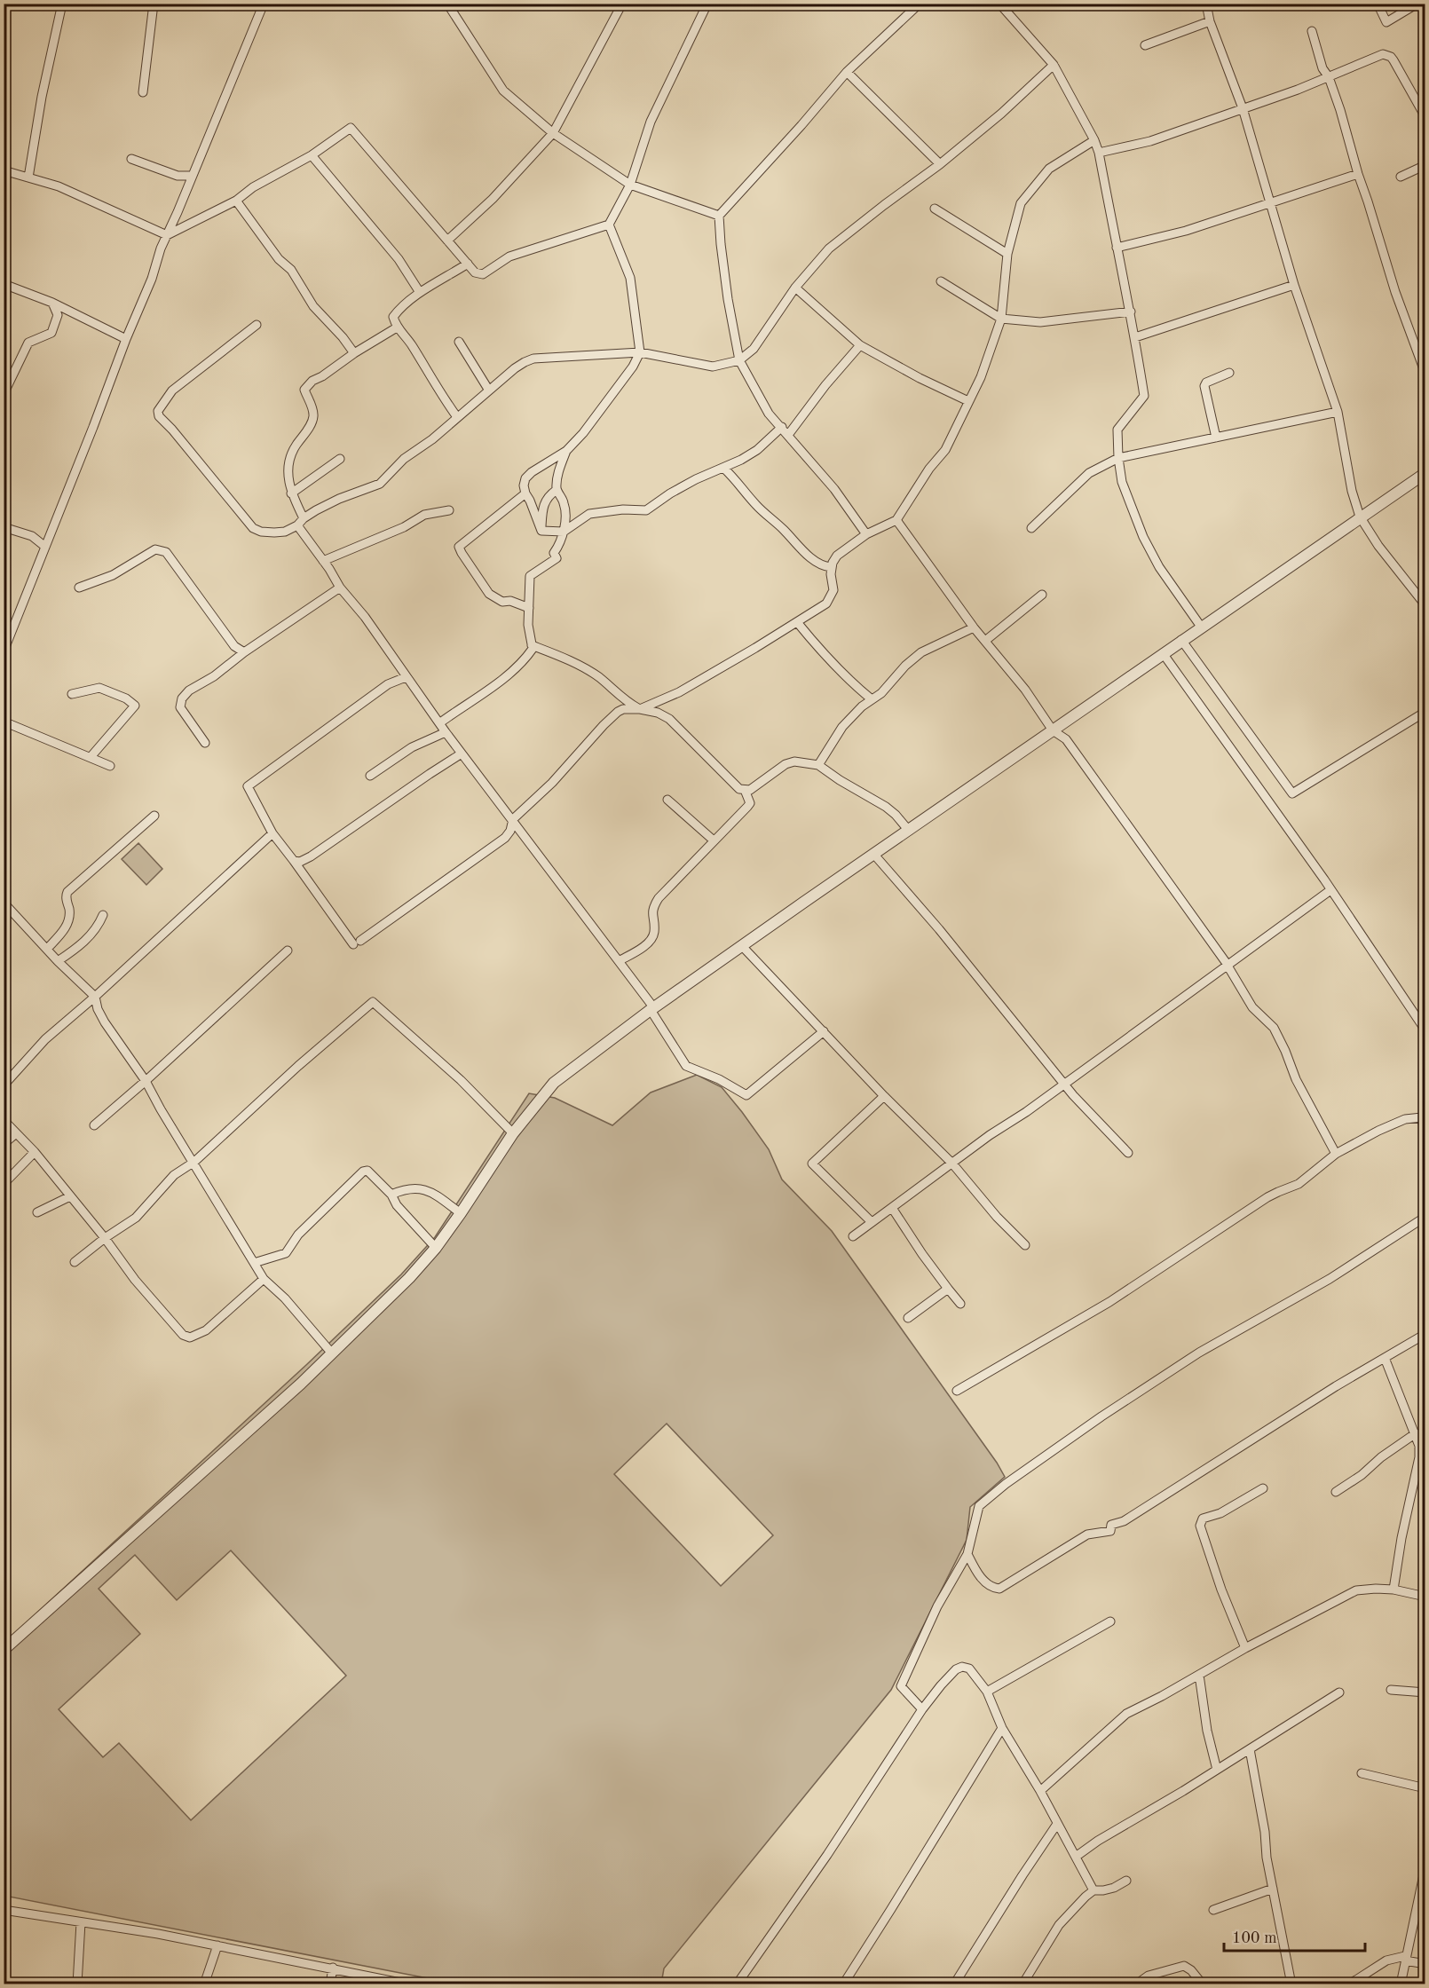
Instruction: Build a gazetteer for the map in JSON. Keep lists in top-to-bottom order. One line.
{"scale_bar":"100 m"}
